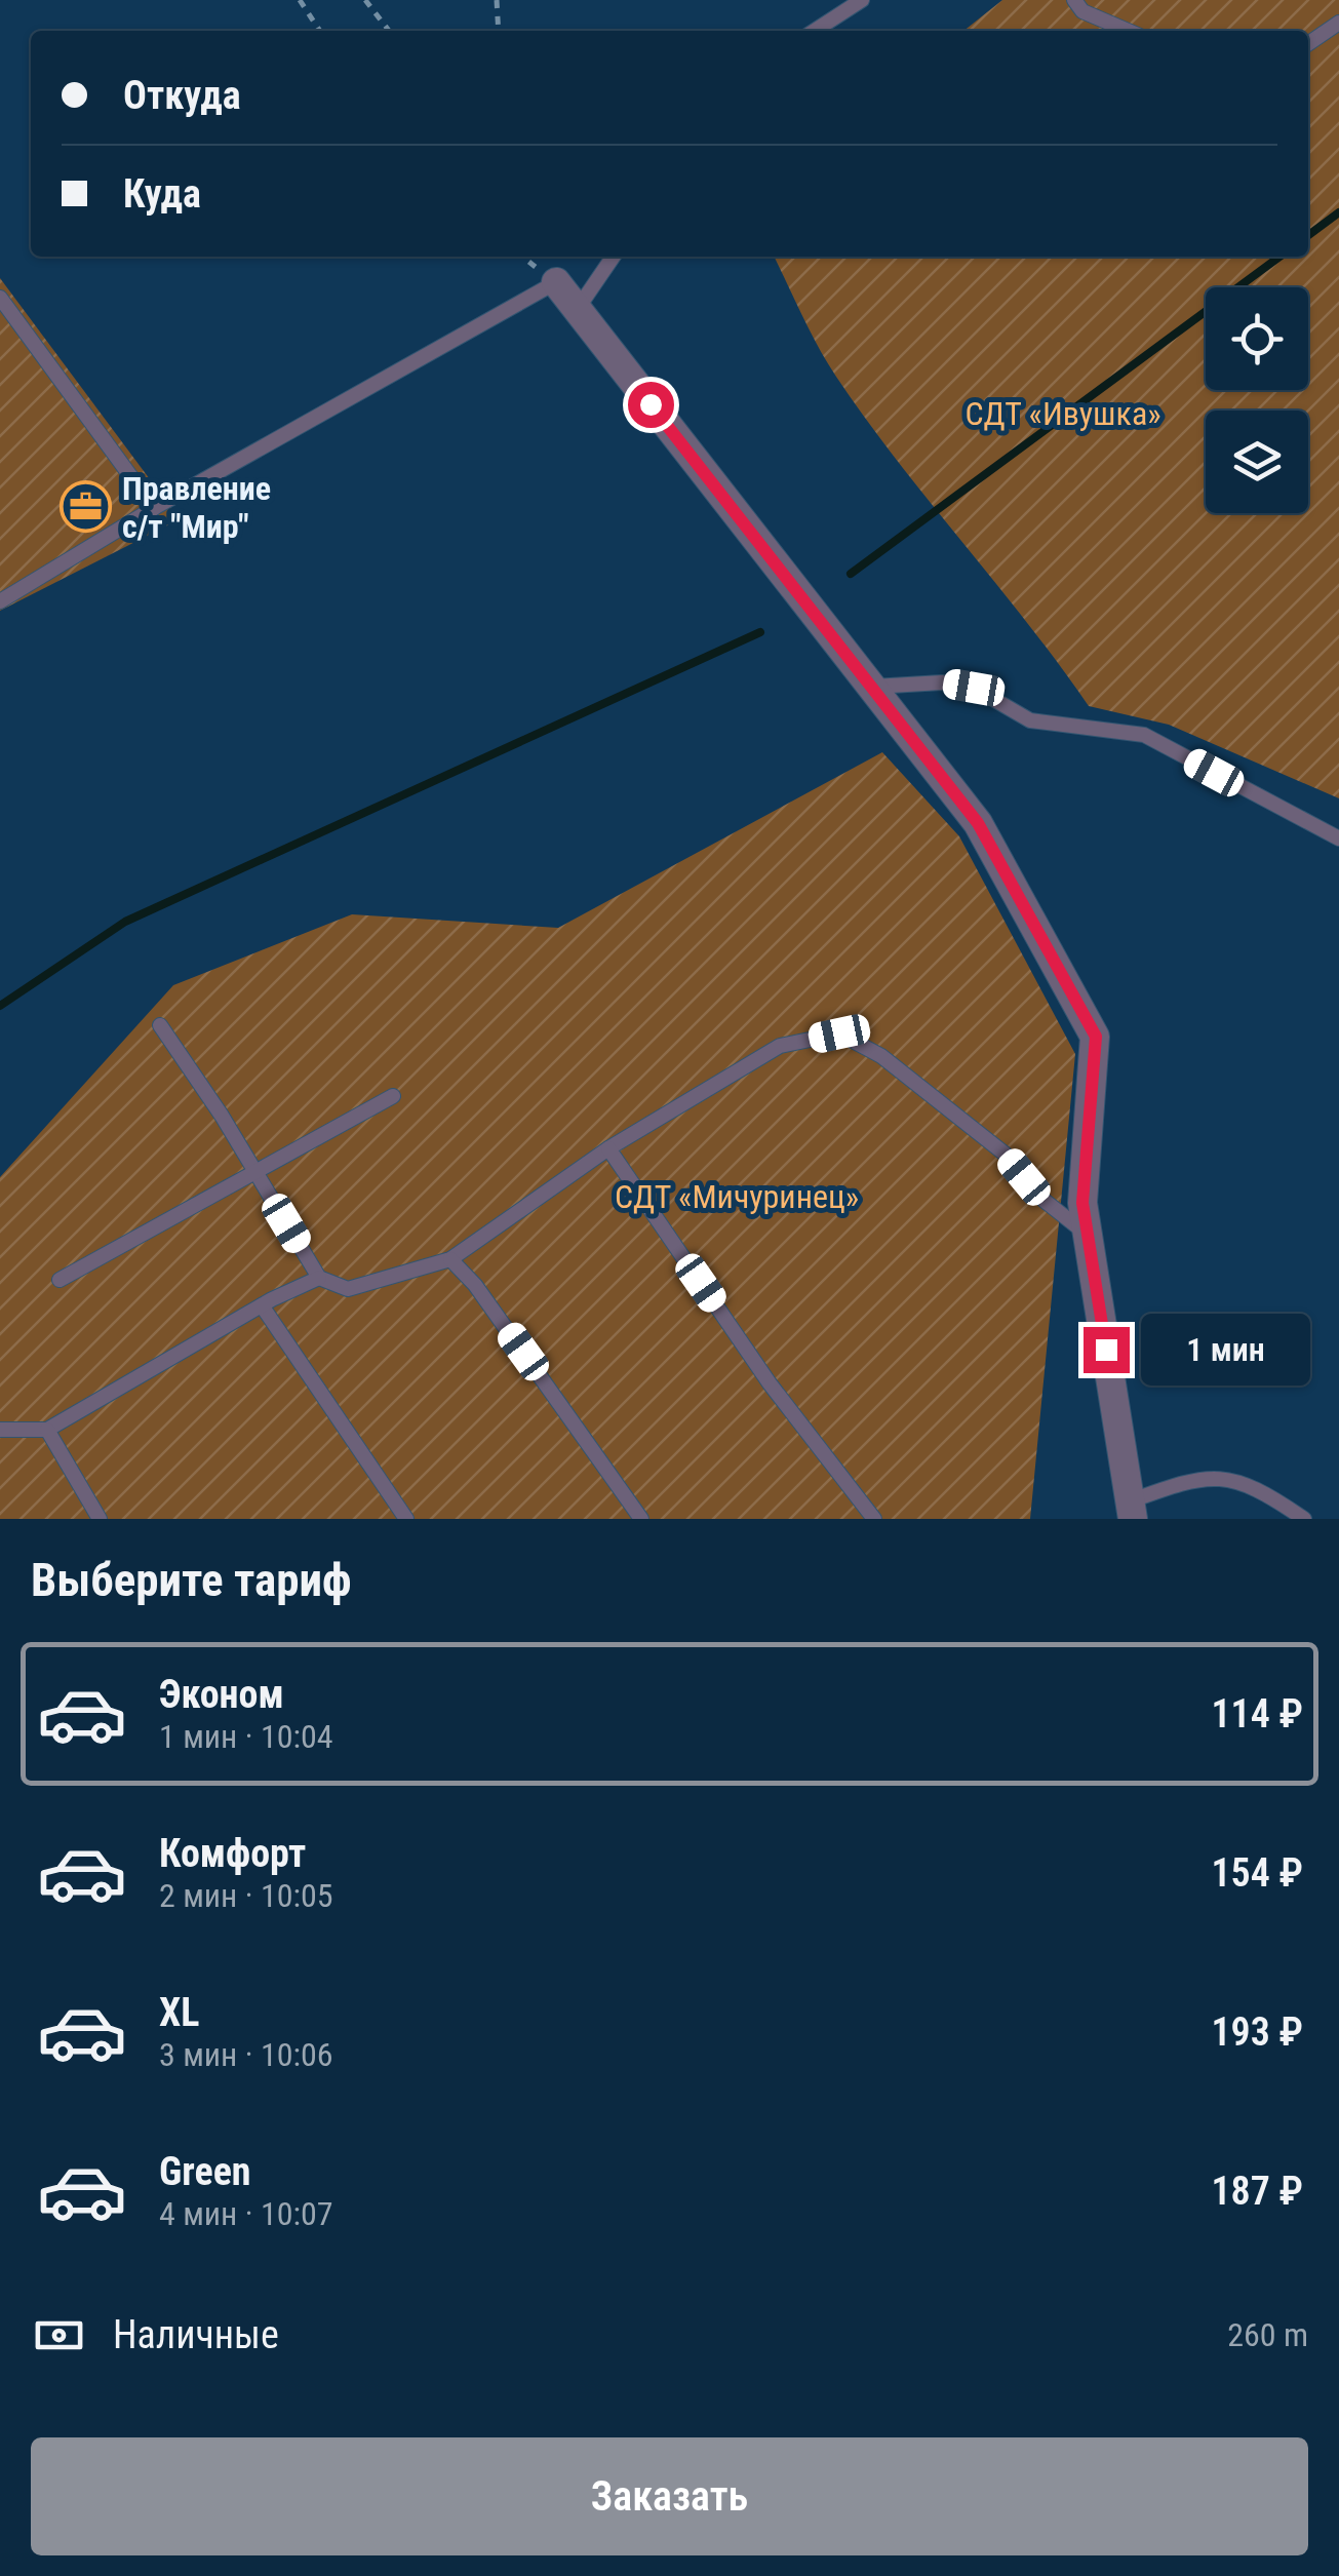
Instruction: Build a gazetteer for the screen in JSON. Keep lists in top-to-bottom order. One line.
{"parks":["СДТ «Ивушка»","СДТ «Мичуринец»"],"places":{"office":["Правление с/т \"Мир\""]},"page":{"banner":["Откуда","Куда"],"bubble":"1 мин","heading":"Выберите тариф","list":[{"name":"Эконом","note":"1 мин · 10:04","value":"114 ₽"},{"name":"Комфорт","note":"2 мин · 10:05","value":"154 ₽"},{"name":"XL","note":"3 мин · 10:06","value":"193 ₽"},{"name":"Green","note":"4 мин · 10:07","value":"187 ₽"}],"pay":["Наличные","260 m"],"buttons":"Заказать"}}
